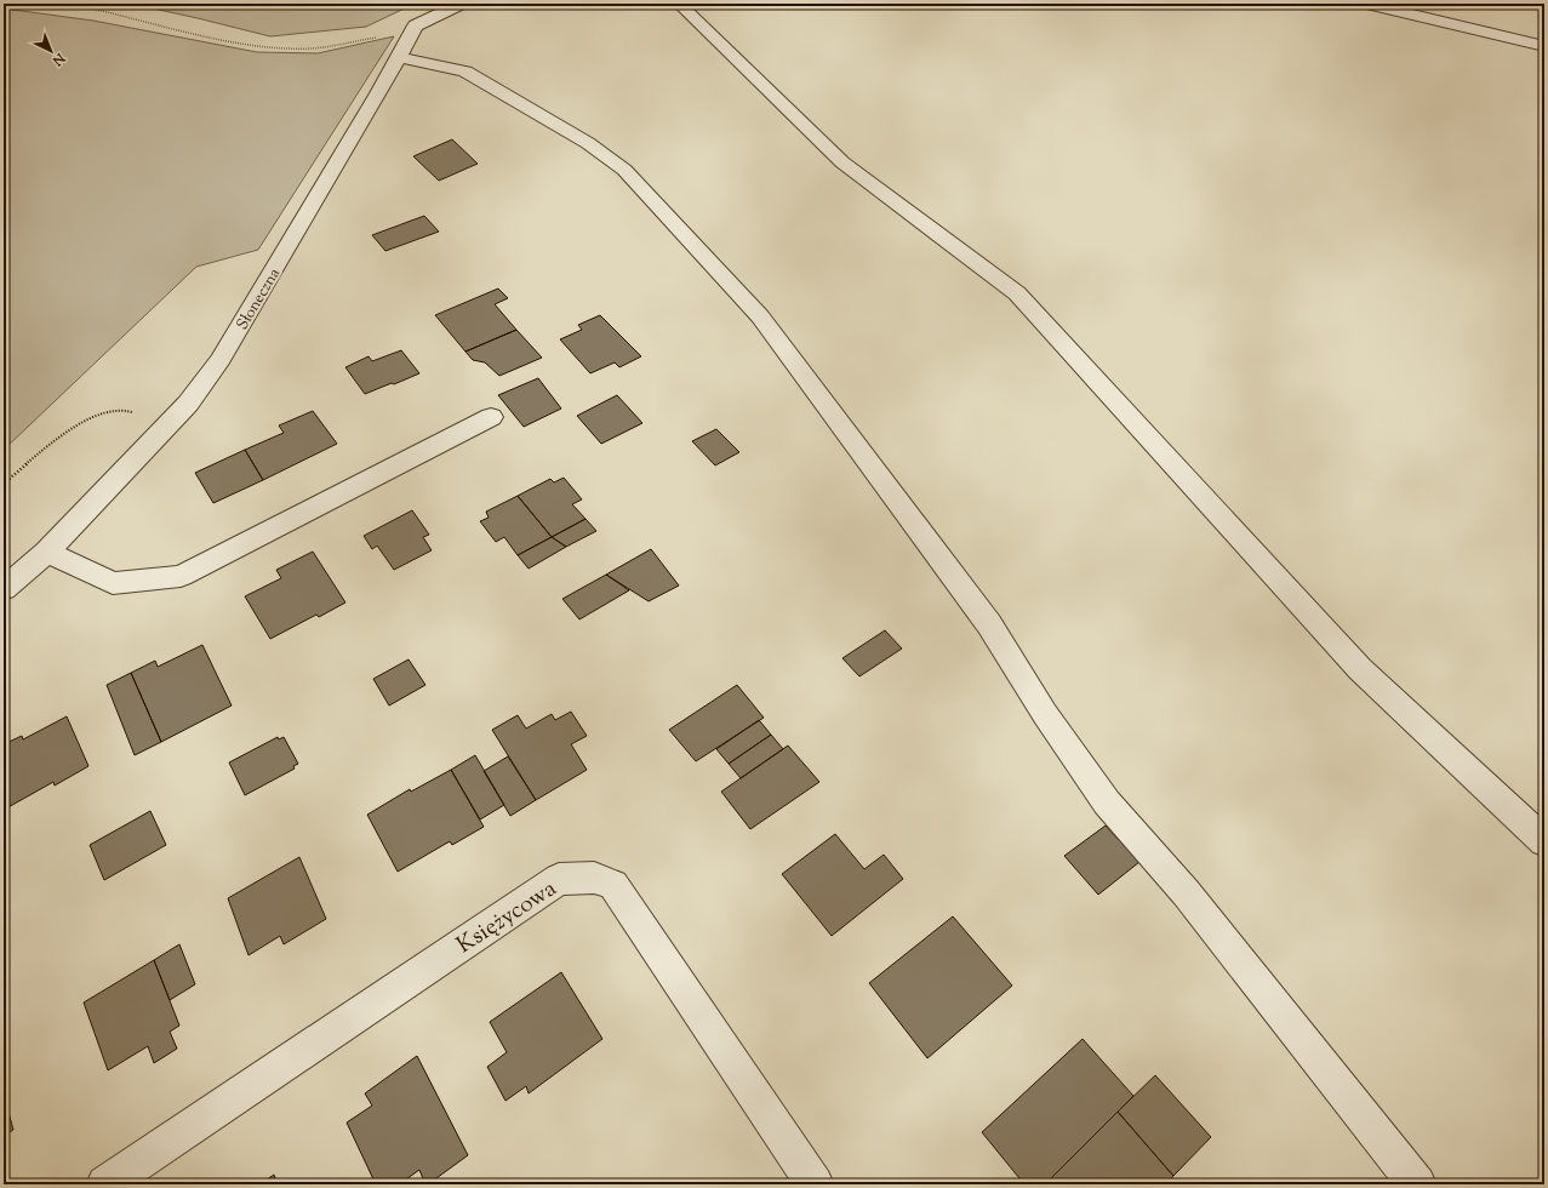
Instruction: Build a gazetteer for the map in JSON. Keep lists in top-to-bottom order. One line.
{"streets":{"street":["Słoneczna","Księżycowa"]},"north":"bottom right"}
